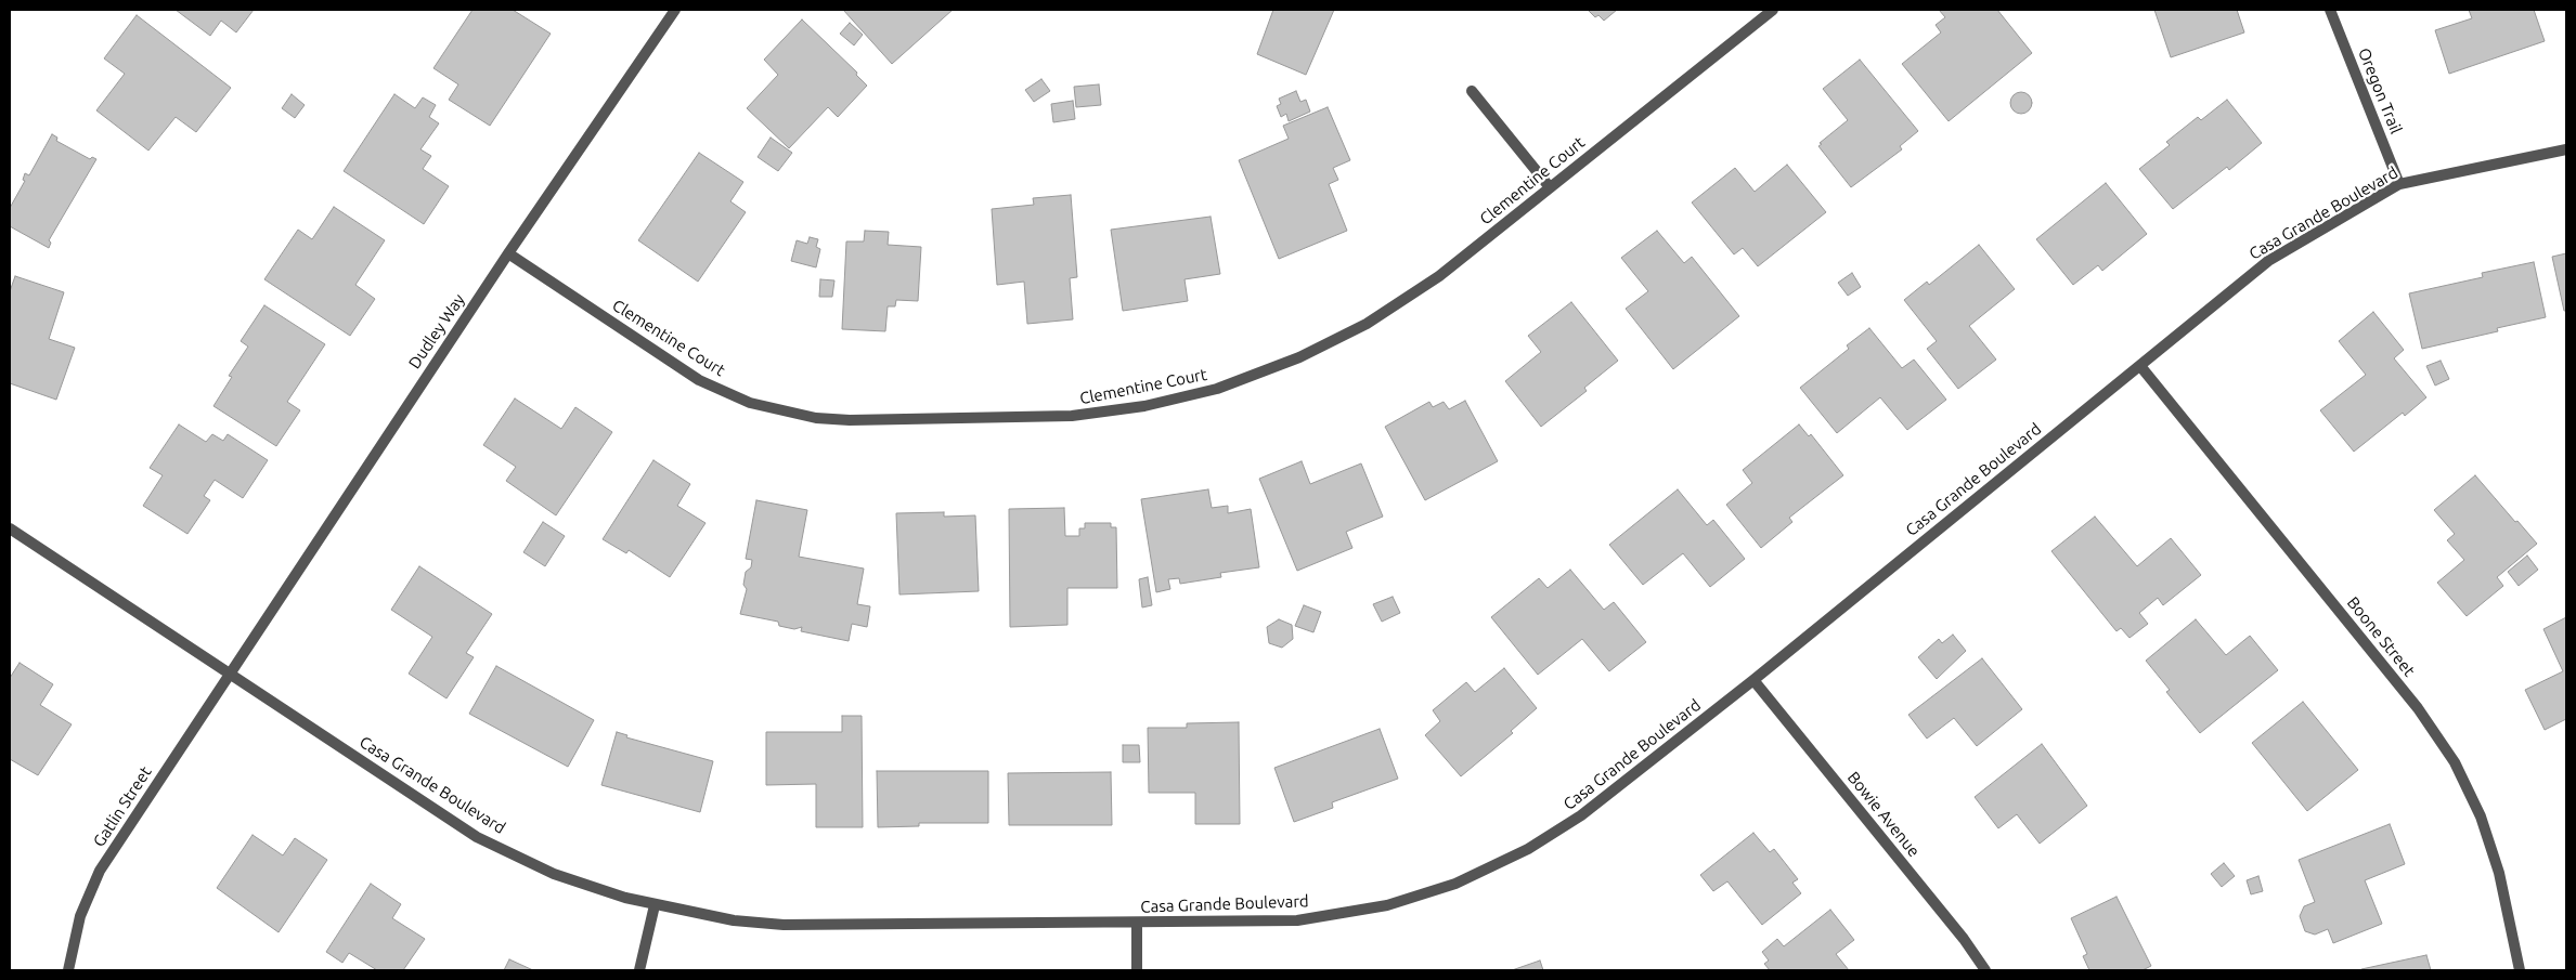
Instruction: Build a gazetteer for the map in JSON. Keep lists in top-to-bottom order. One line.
{"streets":{"street":["Oregon Trail","Clementine Court","Casa Grande Boulevard","Dudley Way","Boone Street","Gatlin Street","Bowie Avenue"]},"crossings":[["Oregon Trail","Casa Grande Boulevard"],["Clementine Court","Dudley Way"],["Casa Grande Boulevard","Dudley Way"],["Casa Grande Boulevard","Boone Street"],["Casa Grande Boulevard","Gatlin Street"],["Casa Grande Boulevard","Bowie Avenue"],["Dudley Way","Gatlin Street"]]}
